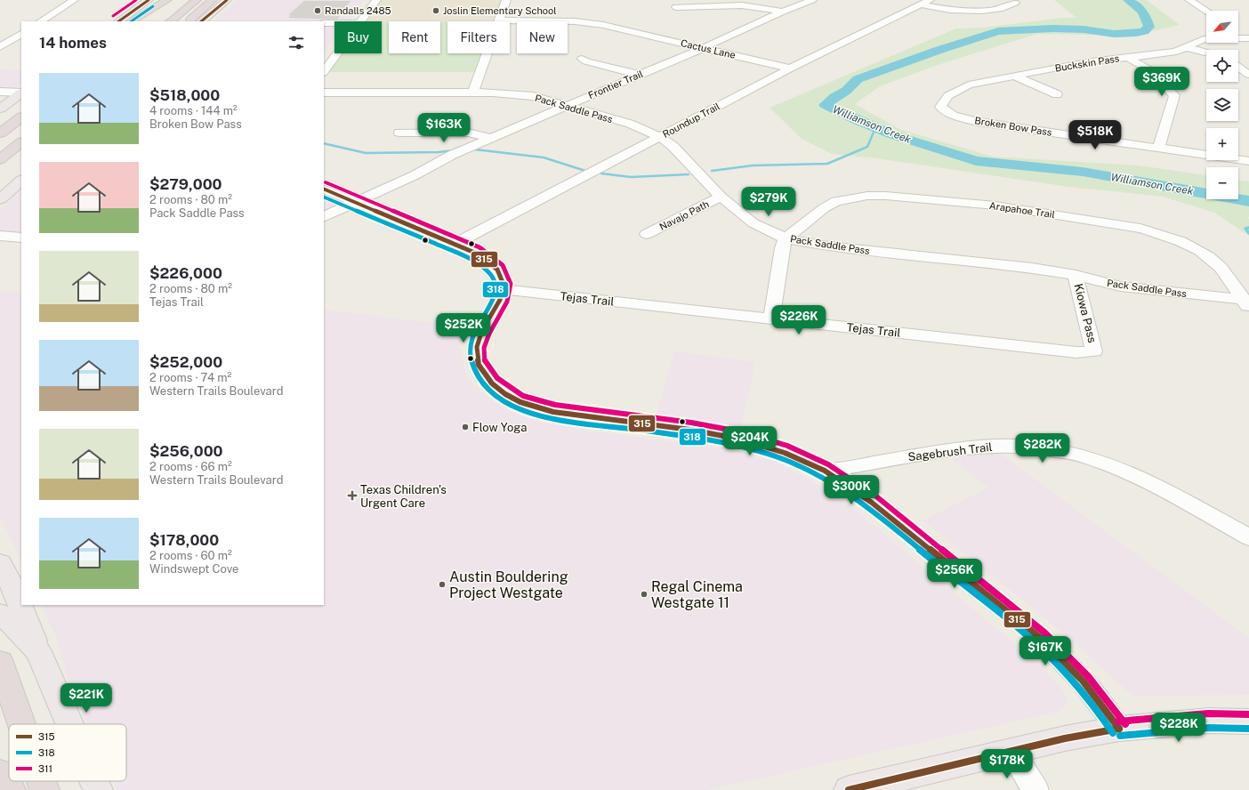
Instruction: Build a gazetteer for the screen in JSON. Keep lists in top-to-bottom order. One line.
{"streets":{"street":["Cactus Lane","Buckskin Pass","Frontier Trail","Pack Saddle Pass","Roundup Trail","Broken Bow Pass","Arapahoe Trail","Navajo Path","Tejas Trail","Kiowa Pass","Sagebrush Trail"]},"crossings":[["Cactus Lane","Frontier Trail"],["Cactus Lane","Roundup Trail"],["Buckskin Pass","Broken Bow Pass"],["Frontier Trail","Pack Saddle Pass"],["Pack Saddle Pass","Roundup Trail"],["Pack Saddle Pass","Arapahoe Trail"],["Pack Saddle Pass","Navajo Path"],["Pack Saddle Pass","Kiowa Pass"],["Tejas Trail","Kiowa Pass"]],"water":["Williamson Creek"],"places":{"other":["Randalls 2485","Joslin Elementary School","Flow Yoga","Austin Bouldering Project Westgate","Regal Cinema Westgate 11"],"health":["Texas Children's Urgent Care"]},"lines":["transit line 315","transit line 311","transit line 318"],"legend":["315","318","311"],"north":"bottom left","page":{"map_buttons":["+","−"],"chip":["Buy","Rent","Filters","New"],"heading":"14 homes","list":[{"name":"$518,000","note":"4 rooms · 144 m² · Broken Bow Pass"},{"name":"$279,000","note":"2 rooms · 80 m² · Pack Saddle Pass"},{"name":"$226,000","note":"2 rooms · 80 m² · Tejas Trail"},{"name":"$252,000","note":"2 rooms · 74 m² · Western Trails Boulevard"},{"name":"$256,000","note":"2 rooms · 66 m² · Western Trails Boulevard"},{"name":"$178,000","note":"2 rooms · 60 m² · Windswept Cove"}],"price":["$369K","$163K","$518K","$279K","$226K","$252K","$204K","$282K","$300K","$256K","$167K","$221K","$228K","$178K"]}}
